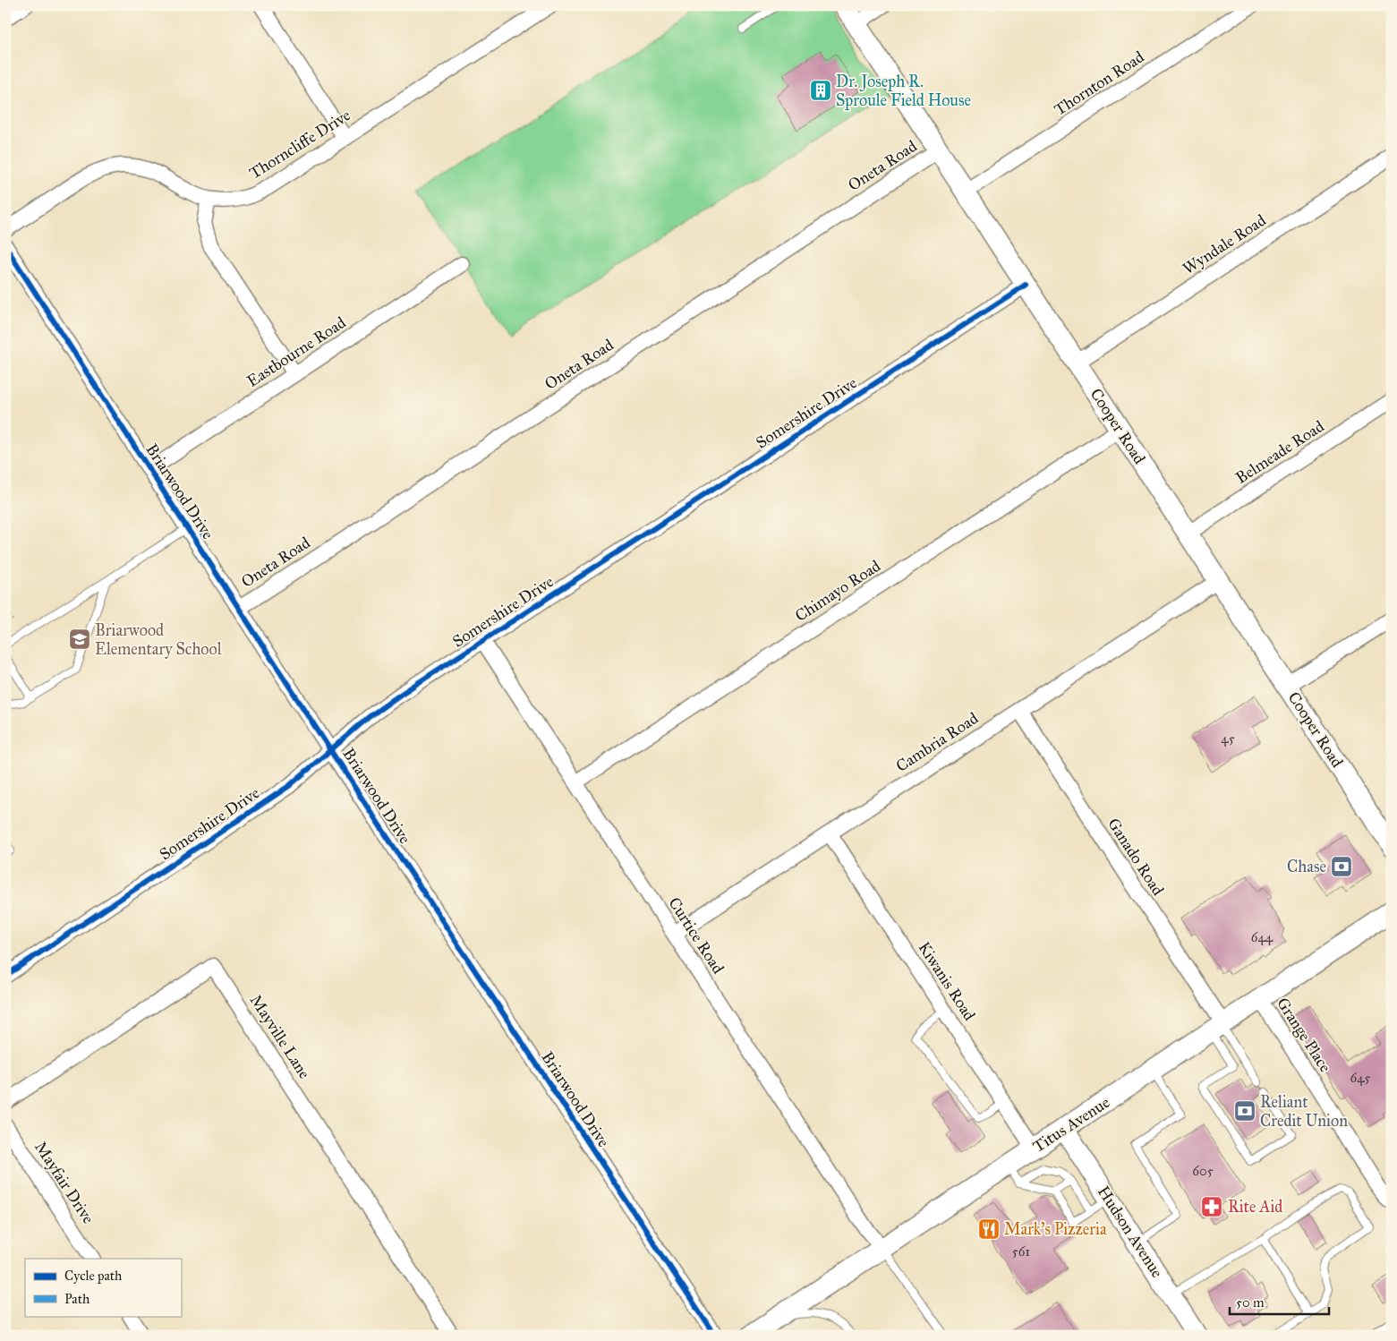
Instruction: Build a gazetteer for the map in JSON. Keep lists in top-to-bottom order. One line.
{"streets":{"main road":["Cooper Road","Titus Avenue","Hudson Avenue"],"street":["Thornton Road","Thorncliffe Drive","Oneta Road","Wyndale Road","Eastbourne Road","Somershire Drive","Belmeade Road","Briarwood Drive","Chimayo Road","Cambria Road","Ganado Road","Curtice Road","Kiwanis Road","Grange Place","Mayville Lane","Mayfair Drive"]},"crossings":[["Thornton Road","Cooper Road"],["Oneta Road","Cooper Road"],["Oneta Road","Briarwood Drive"],["Wyndale Road","Cooper Road"],["Eastbourne Road","Briarwood Drive"],["Somershire Drive","Cooper Road"],["Somershire Drive","Briarwood Drive"],["Somershire Drive","Curtice Road"],["Cooper Road","Belmeade Road"],["Cooper Road","Chimayo Road"],["Cooper Road","Cambria Road"],["Chimayo Road","Curtice Road"],["Cambria Road","Ganado Road"],["Cambria Road","Curtice Road"],["Cambria Road","Kiwanis Road"],["Ganado Road","Titus Avenue"],["Curtice Road","Titus Avenue"],["Kiwanis Road","Titus Avenue"],["Grange Place","Titus Avenue"],["Titus Avenue","Hudson Avenue"]],"places":{"building":["Dr. Joseph R. Sproule Field House"],"school or university":["Briarwood Elementary School"],"bank":["Chase","Reliant Credit Union"],"pharmacy":["Rite Aid"],"restaurant":["Mark's Pizzeria"]},"house_numbers":["45","644","645","605","561"],"legend":["Cycle path","Path"],"scale_bar":"50 m"}
